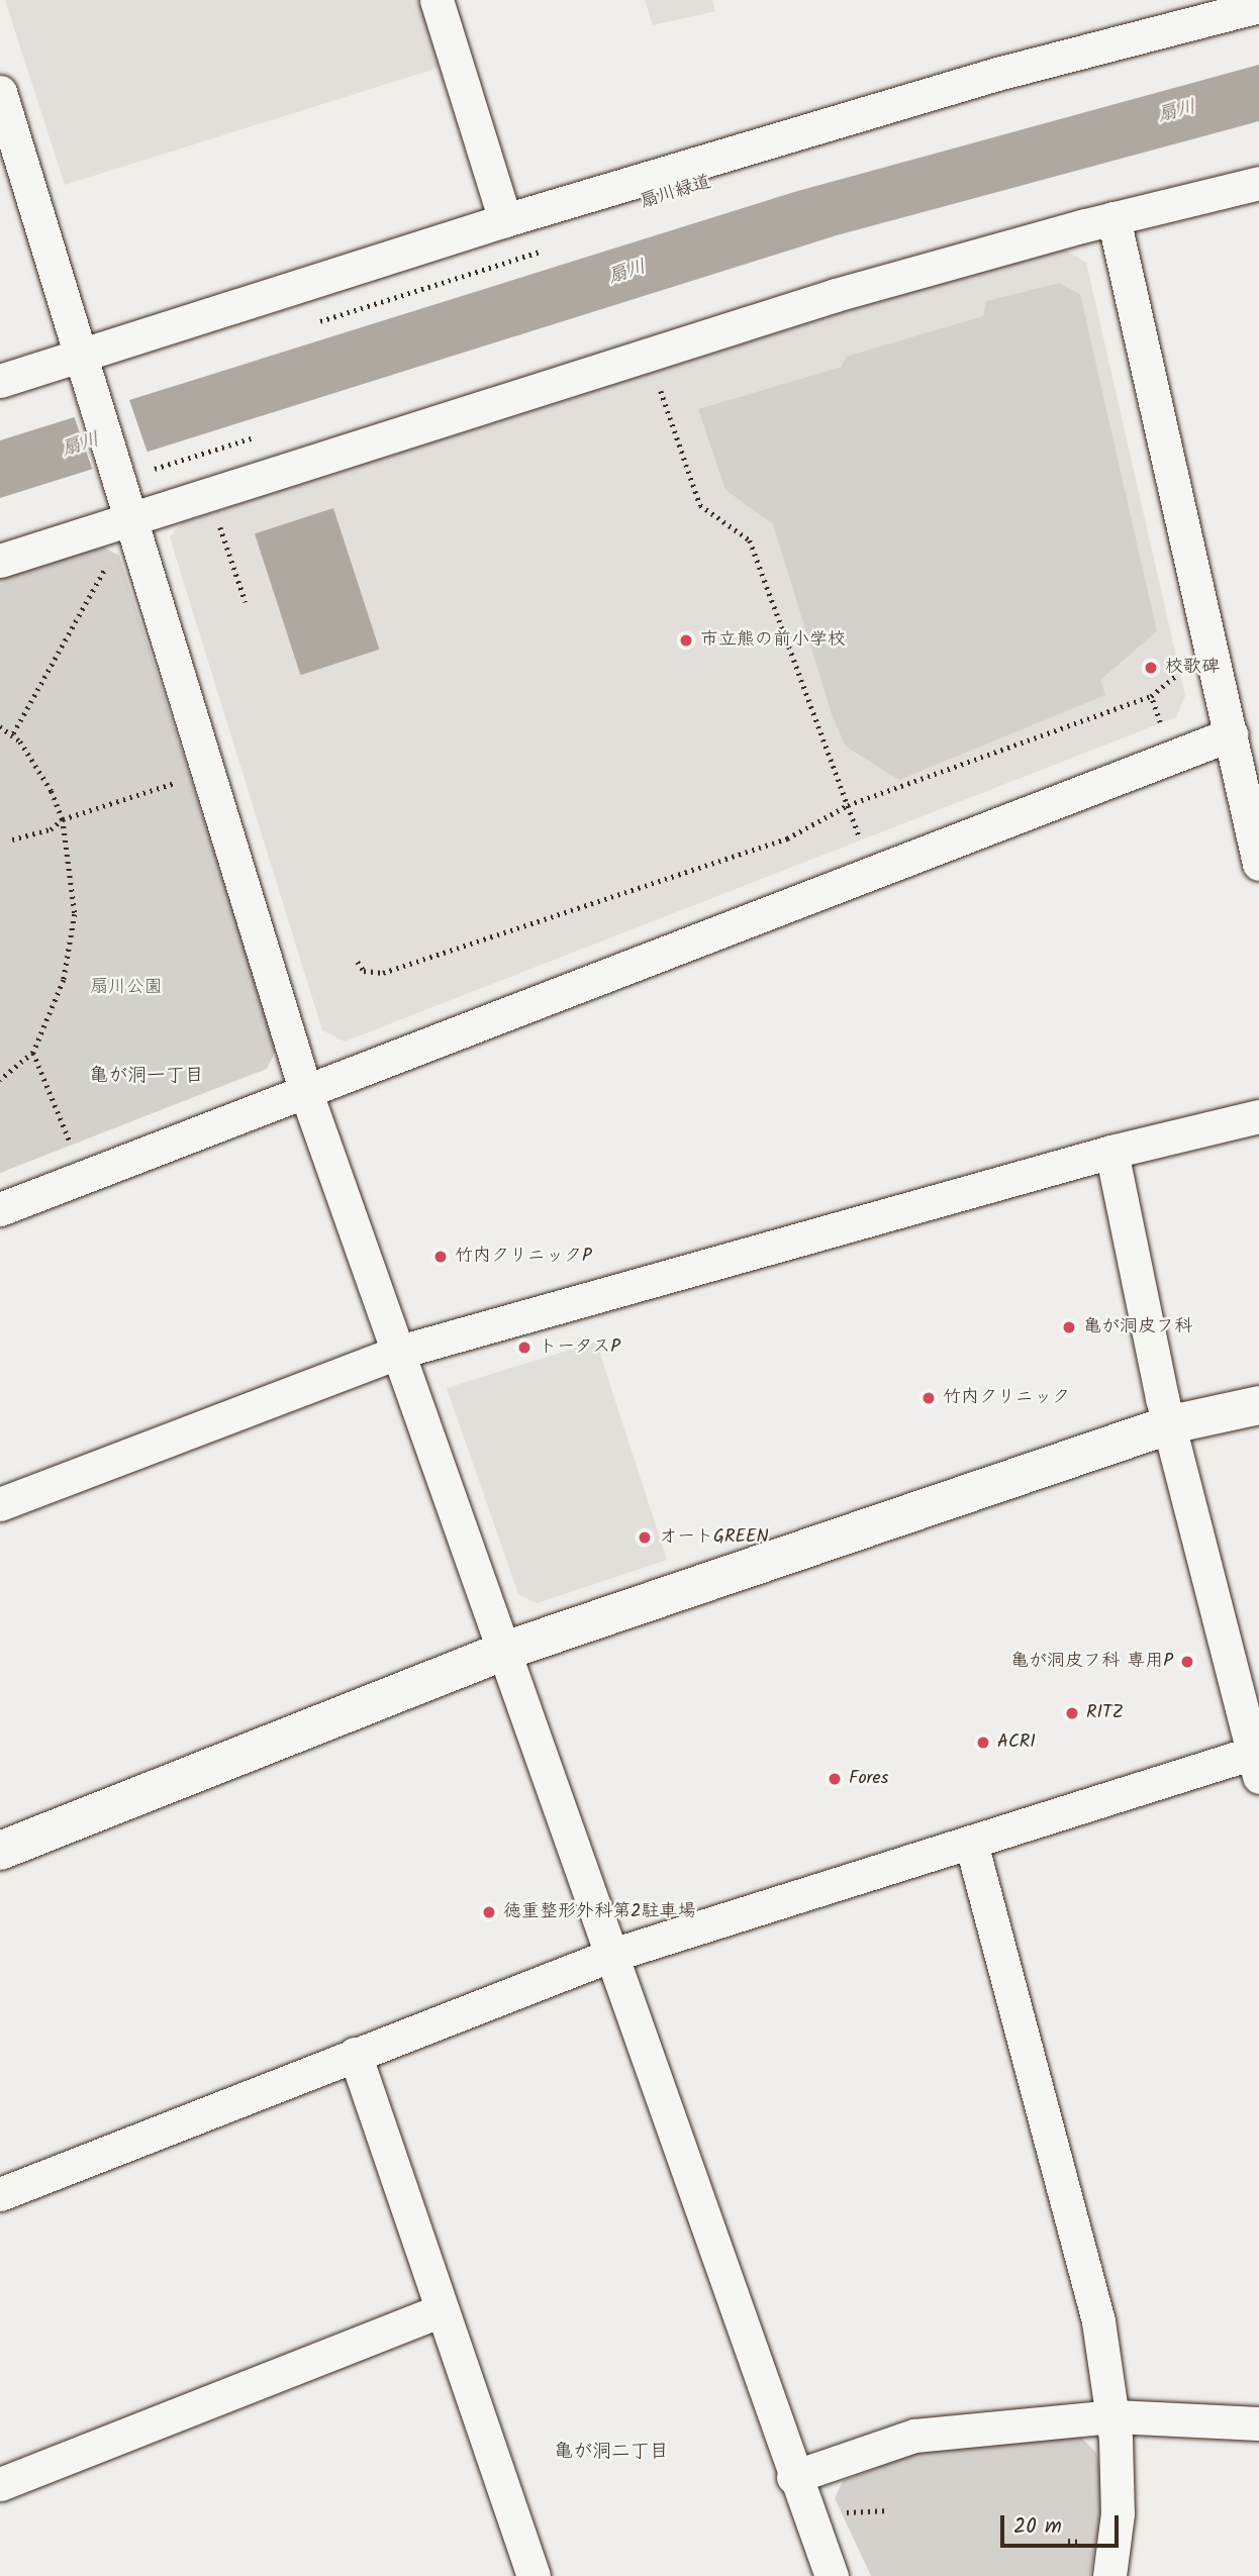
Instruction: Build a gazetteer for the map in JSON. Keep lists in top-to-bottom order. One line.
{"districts":["亀が洞一丁目","亀が洞二丁目"],"water":["扇川"],"parks":["扇川公園"],"places":["市立熊の前小学校","校歌碑","竹内クリニックP","亀が洞皮フ科","トータスP","竹内クリニック","オートGREEN","亀が洞皮フ科 専用P","RITZ","ACRI","Fores","徳重整形外科第2駐車場"],"scale_bar":"20 m"}
